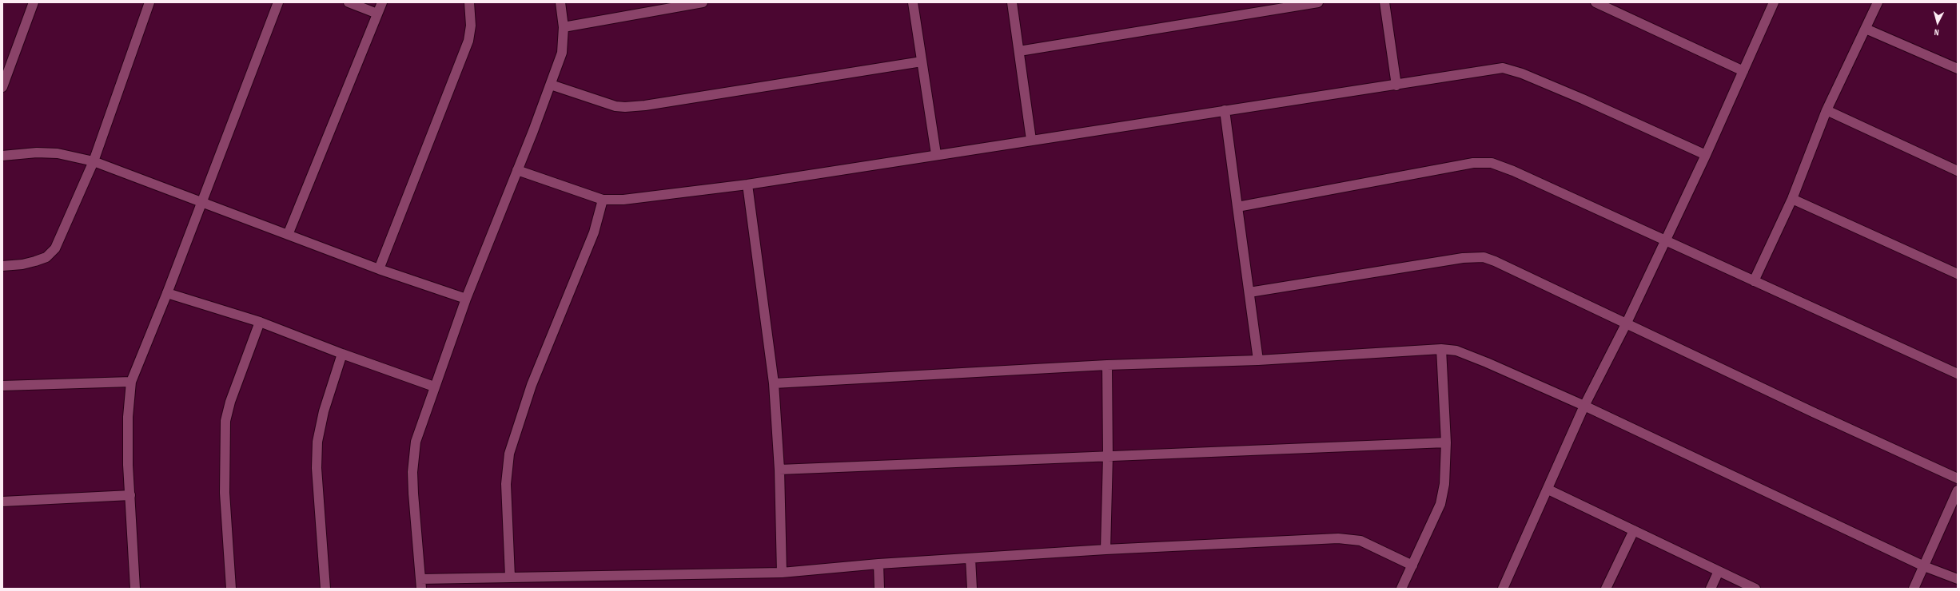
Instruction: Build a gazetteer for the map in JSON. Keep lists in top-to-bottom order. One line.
{"north":"bottom"}
